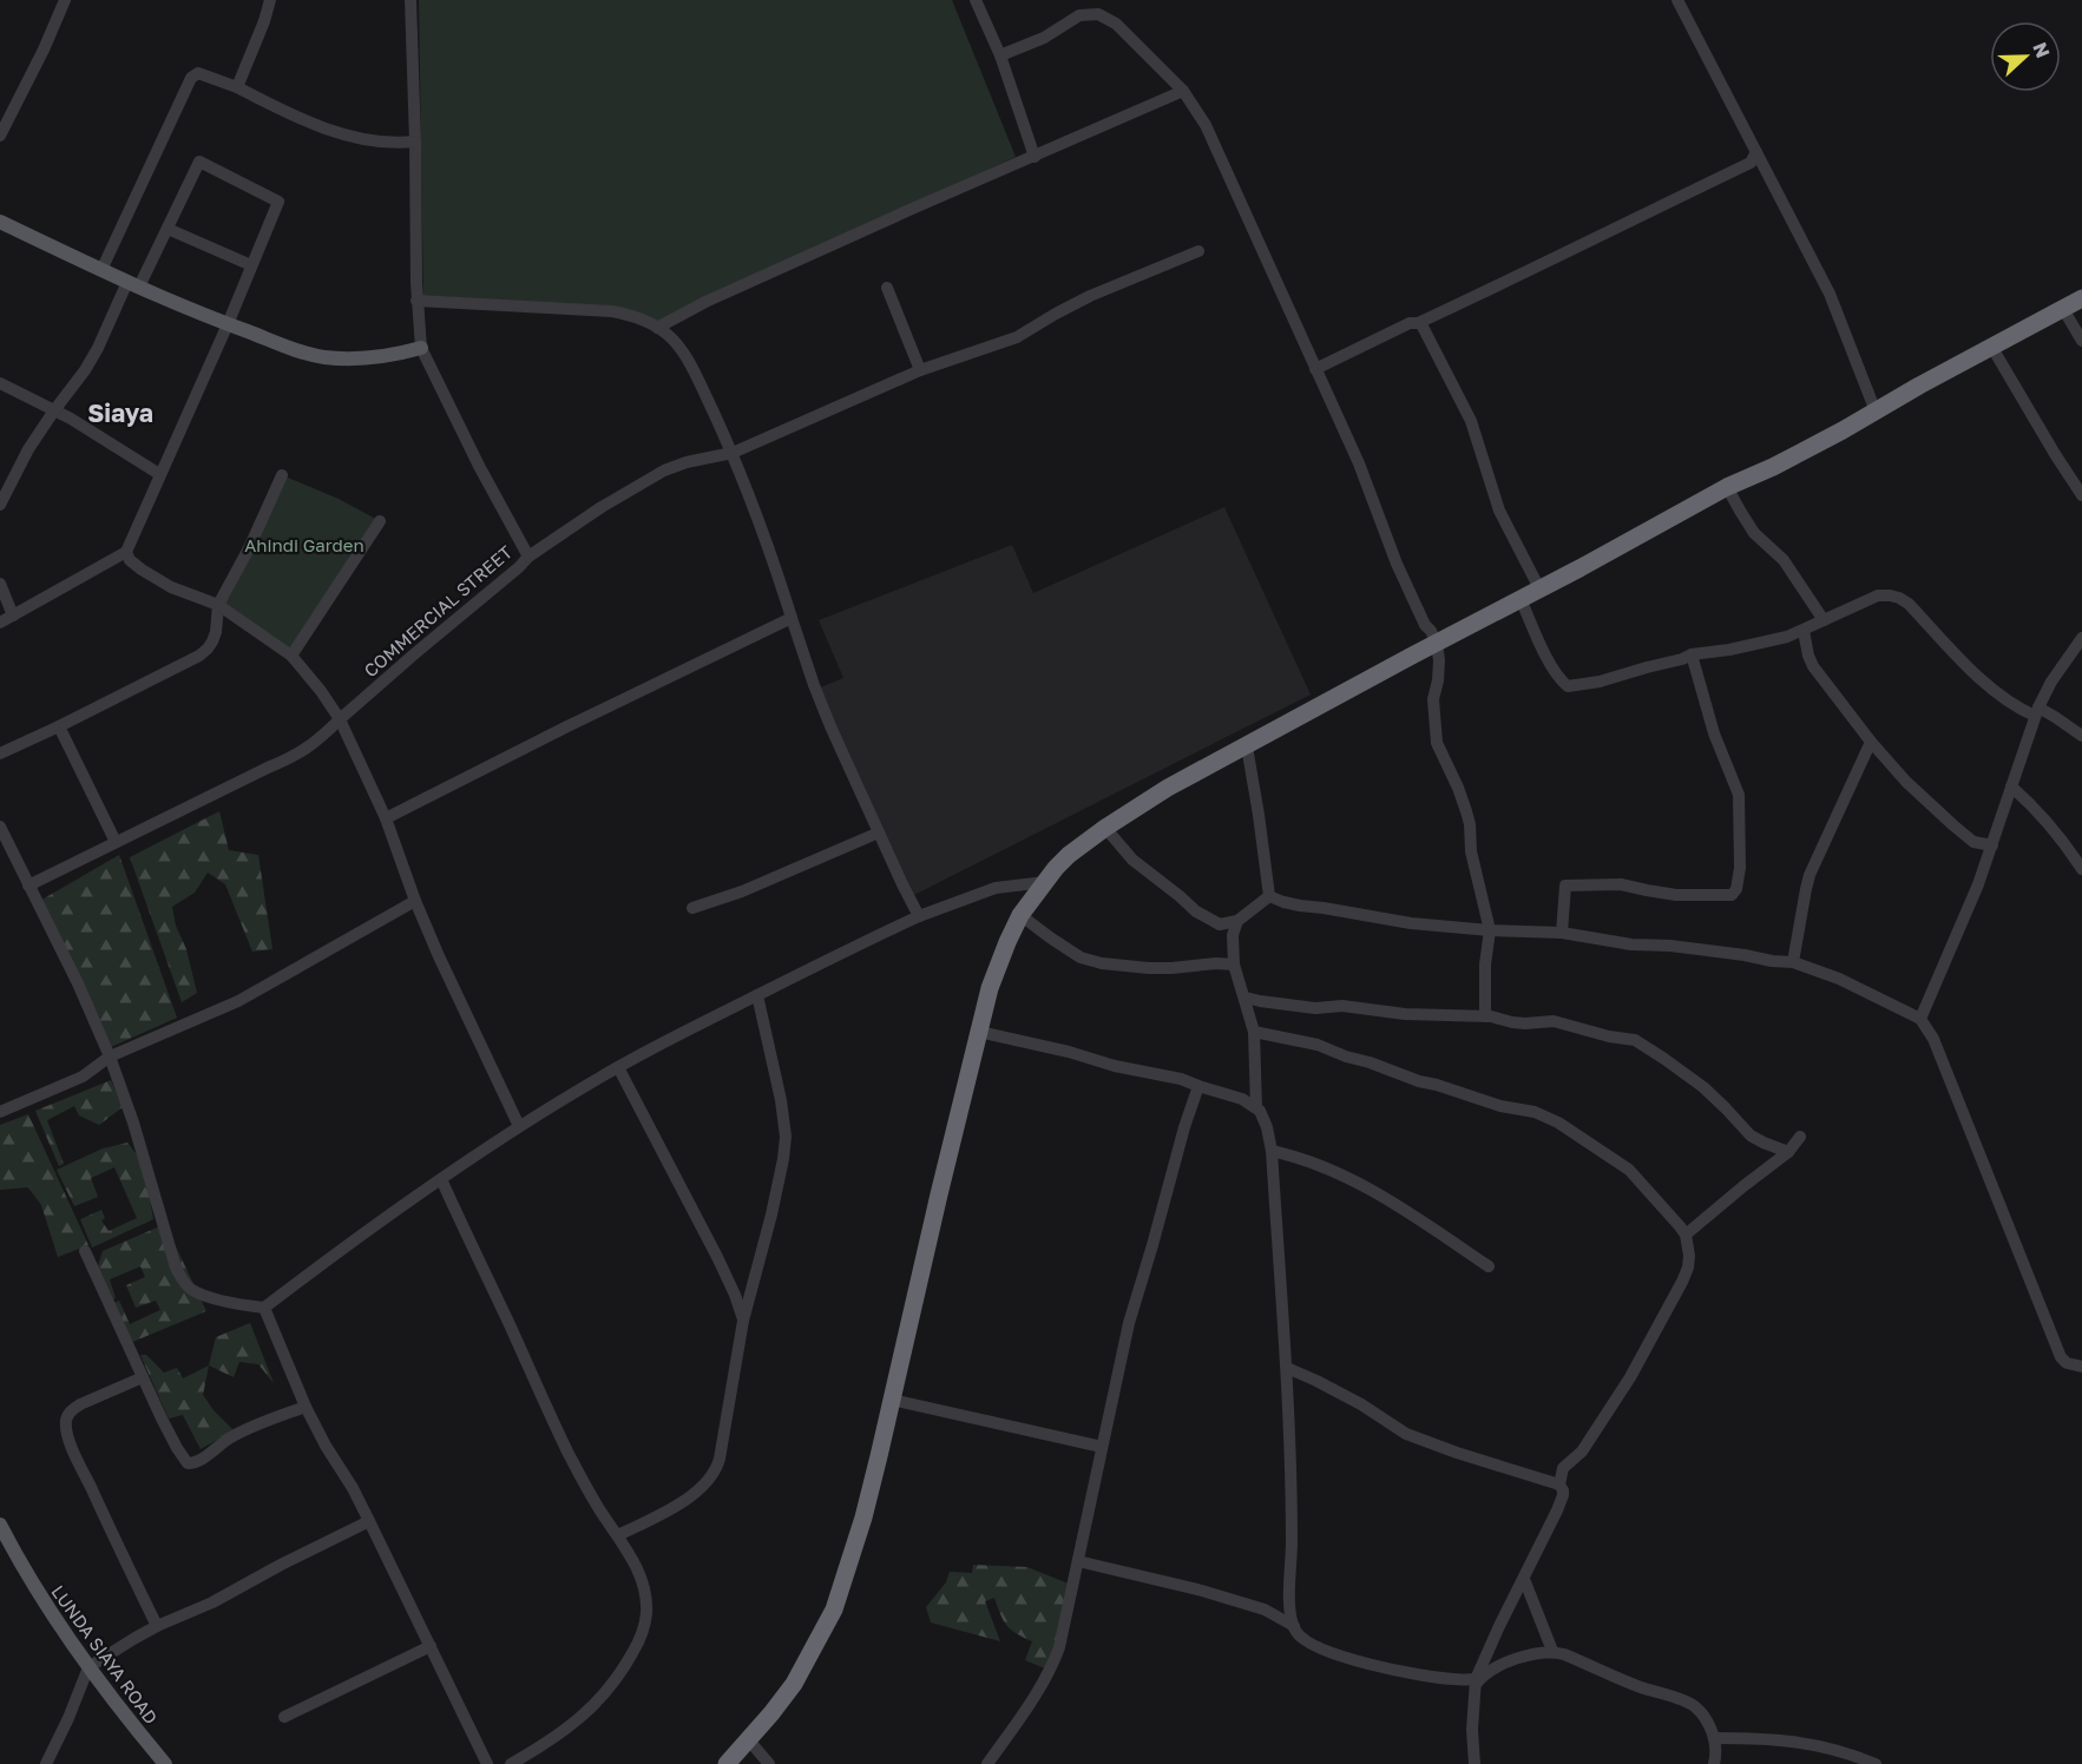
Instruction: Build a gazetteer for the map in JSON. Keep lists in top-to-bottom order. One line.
{"streets":{"main road":["LUNDA SIAYA ROAD"],"street":["COMMERCIAL STREET"]},"districts":["Siaya"],"parks":["Ahindi Garden"],"north":"right"}
